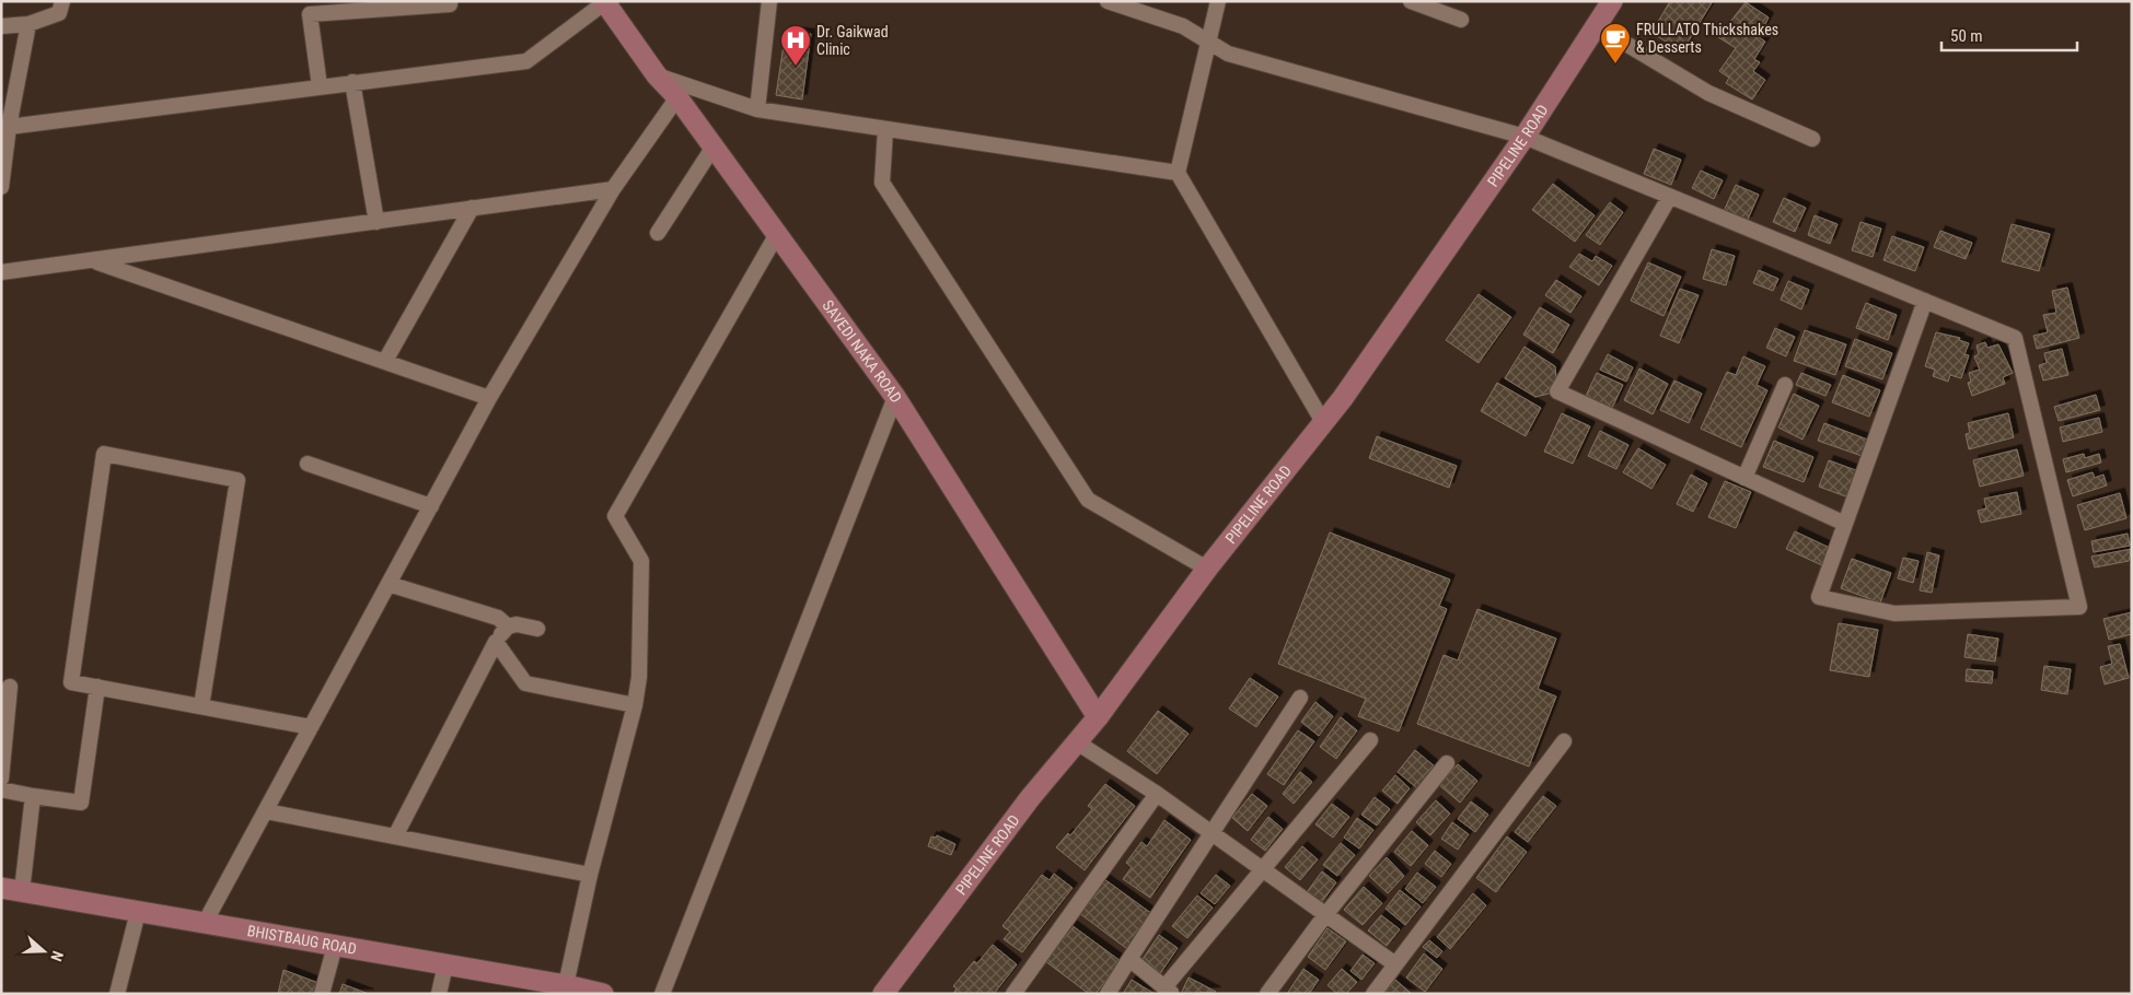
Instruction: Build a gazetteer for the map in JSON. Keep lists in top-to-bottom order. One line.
{"streets":{"street":["PIPELINE ROAD","SAVEDI NAKA ROAD","BHISTBAUG ROAD"]},"crossings":[["PIPELINE ROAD","SAVEDI NAKA ROAD"]],"places":{"cafe":["FRULLATO Thickshakes & Desserts"],"hospital":["Dr. Gaikwad Clinic"]},"scale_bar":"50 m","north":"right"}
